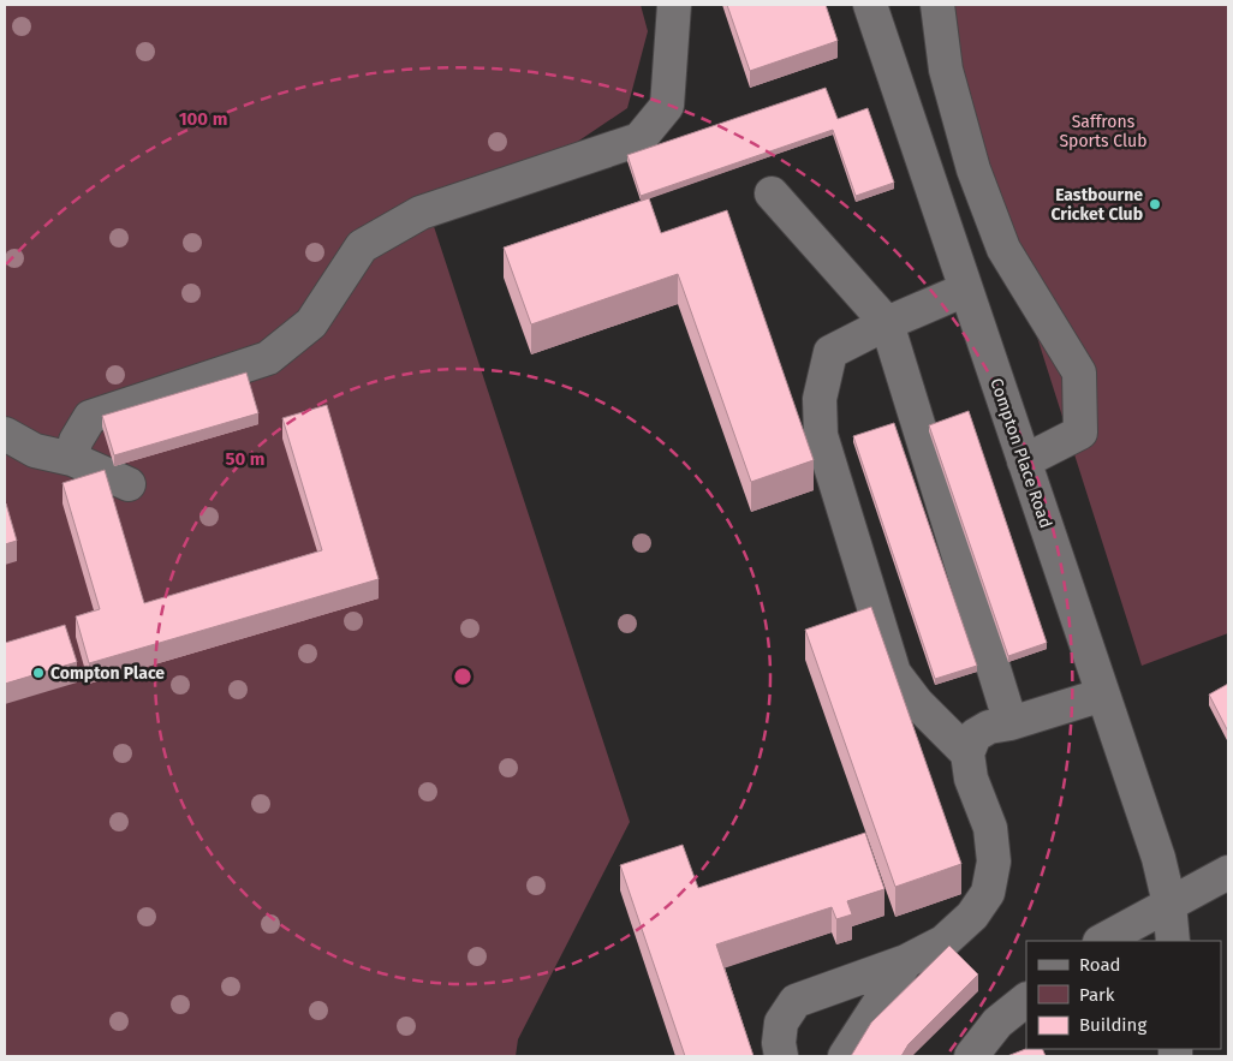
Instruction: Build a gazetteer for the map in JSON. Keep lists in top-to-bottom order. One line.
{"streets":{"street":["Compton Place Road"]},"parks":["Saffrons Sports Club"],"places":["Eastbourne Cricket Club","Compton Place"],"legend":["Road","Park","Building"],"rings":["100 m","50 m"]}
